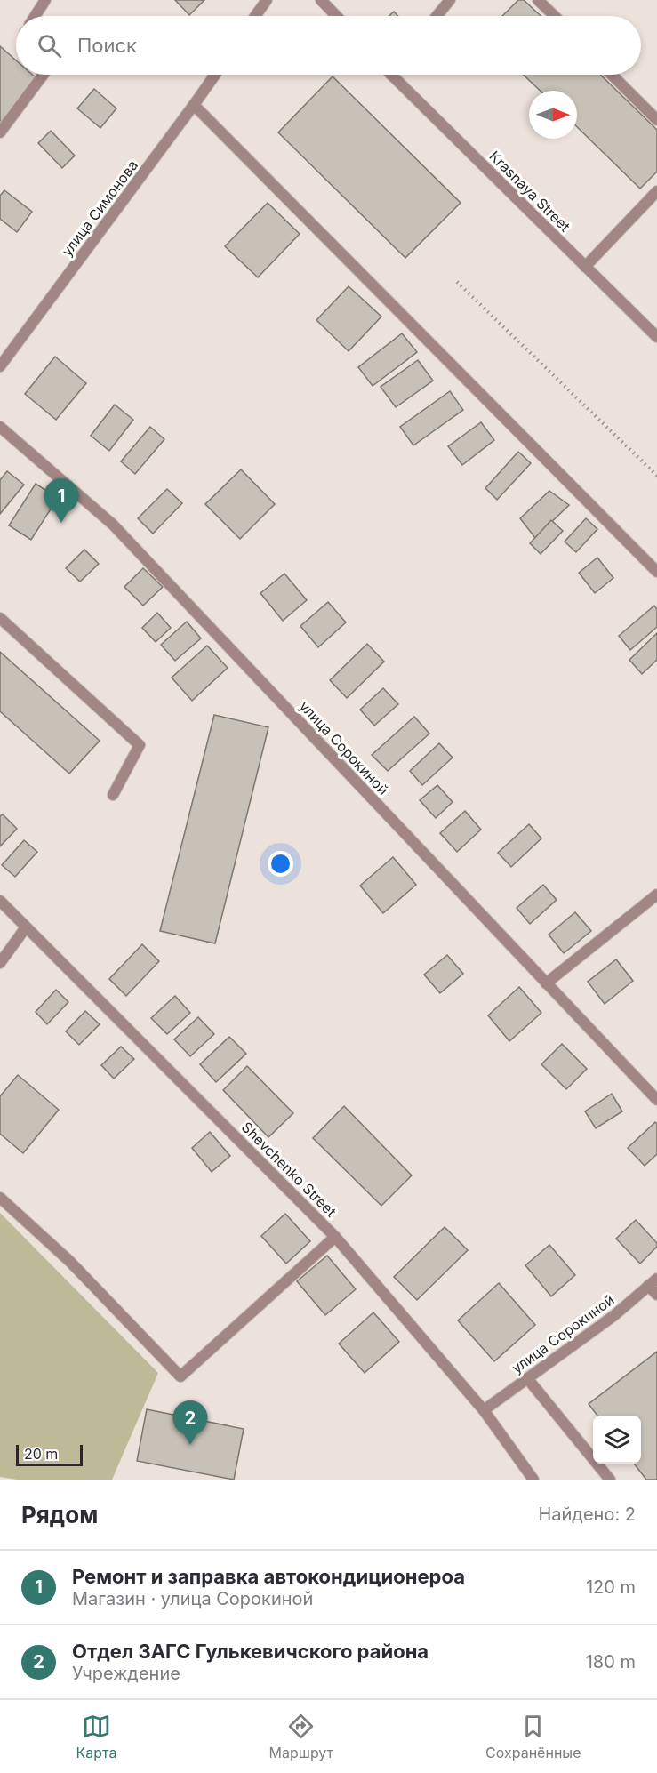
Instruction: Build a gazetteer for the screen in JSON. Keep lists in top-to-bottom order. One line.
{"streets":{"street":["Krasnaya Street","улица Симонова","улица Сорокиной","Shevchenko Street"]},"crossings":[["улица Сорокиной","Shevchenko Street"]],"scale_bar":"20 m","north":"right","page":{"search":"Поиск","pins":["1","2"],"scale":"20 m","heading":["Рядом","Найдено: 2"],"list":[{"mark":"1","name":"Ремонт и заправка автокондиционероа","note":"Магазин · улица Сорокиной","value":"120 m"},{"mark":"2","name":"Отдел ЗАГС Гулькевичского района","note":"Учреждение","value":"180 m"}],"nav":["Карта","Маршрут","Сохранённые"]}}
